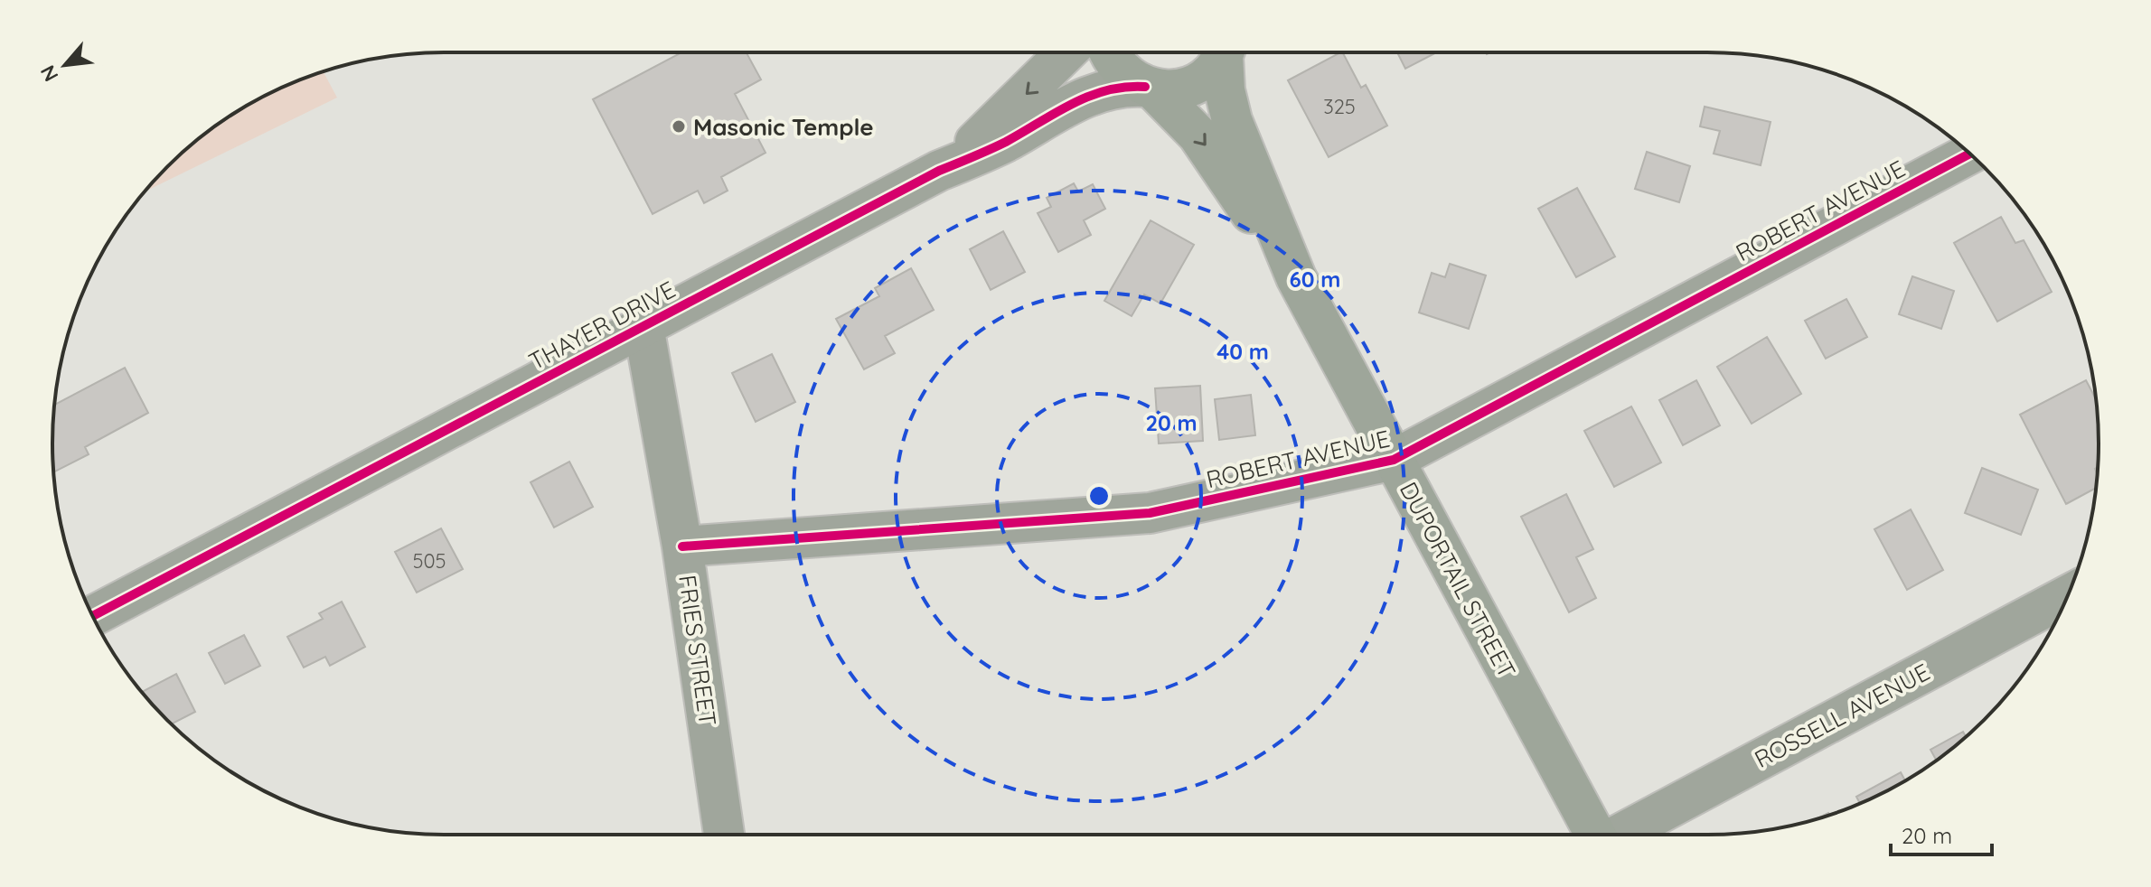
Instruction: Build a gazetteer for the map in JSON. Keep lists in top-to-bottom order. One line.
{"streets":{"main road":["DUPORTAIL STREET"],"street":["ROBERT AVENUE","THAYER DRIVE","FRIES STREET","ROSSELL AVENUE"]},"crossings":[["ROBERT AVENUE","DUPORTAIL STREET"],["ROBERT AVENUE","FRIES STREET"],["THAYER DRIVE","DUPORTAIL STREET"],["THAYER DRIVE","FRIES STREET"]],"places":["Masonic Temple"],"house_numbers":["325","505"],"scale_bar":"20 m","north":"bottom left","rings":["60 m","40 m","20 m"]}
